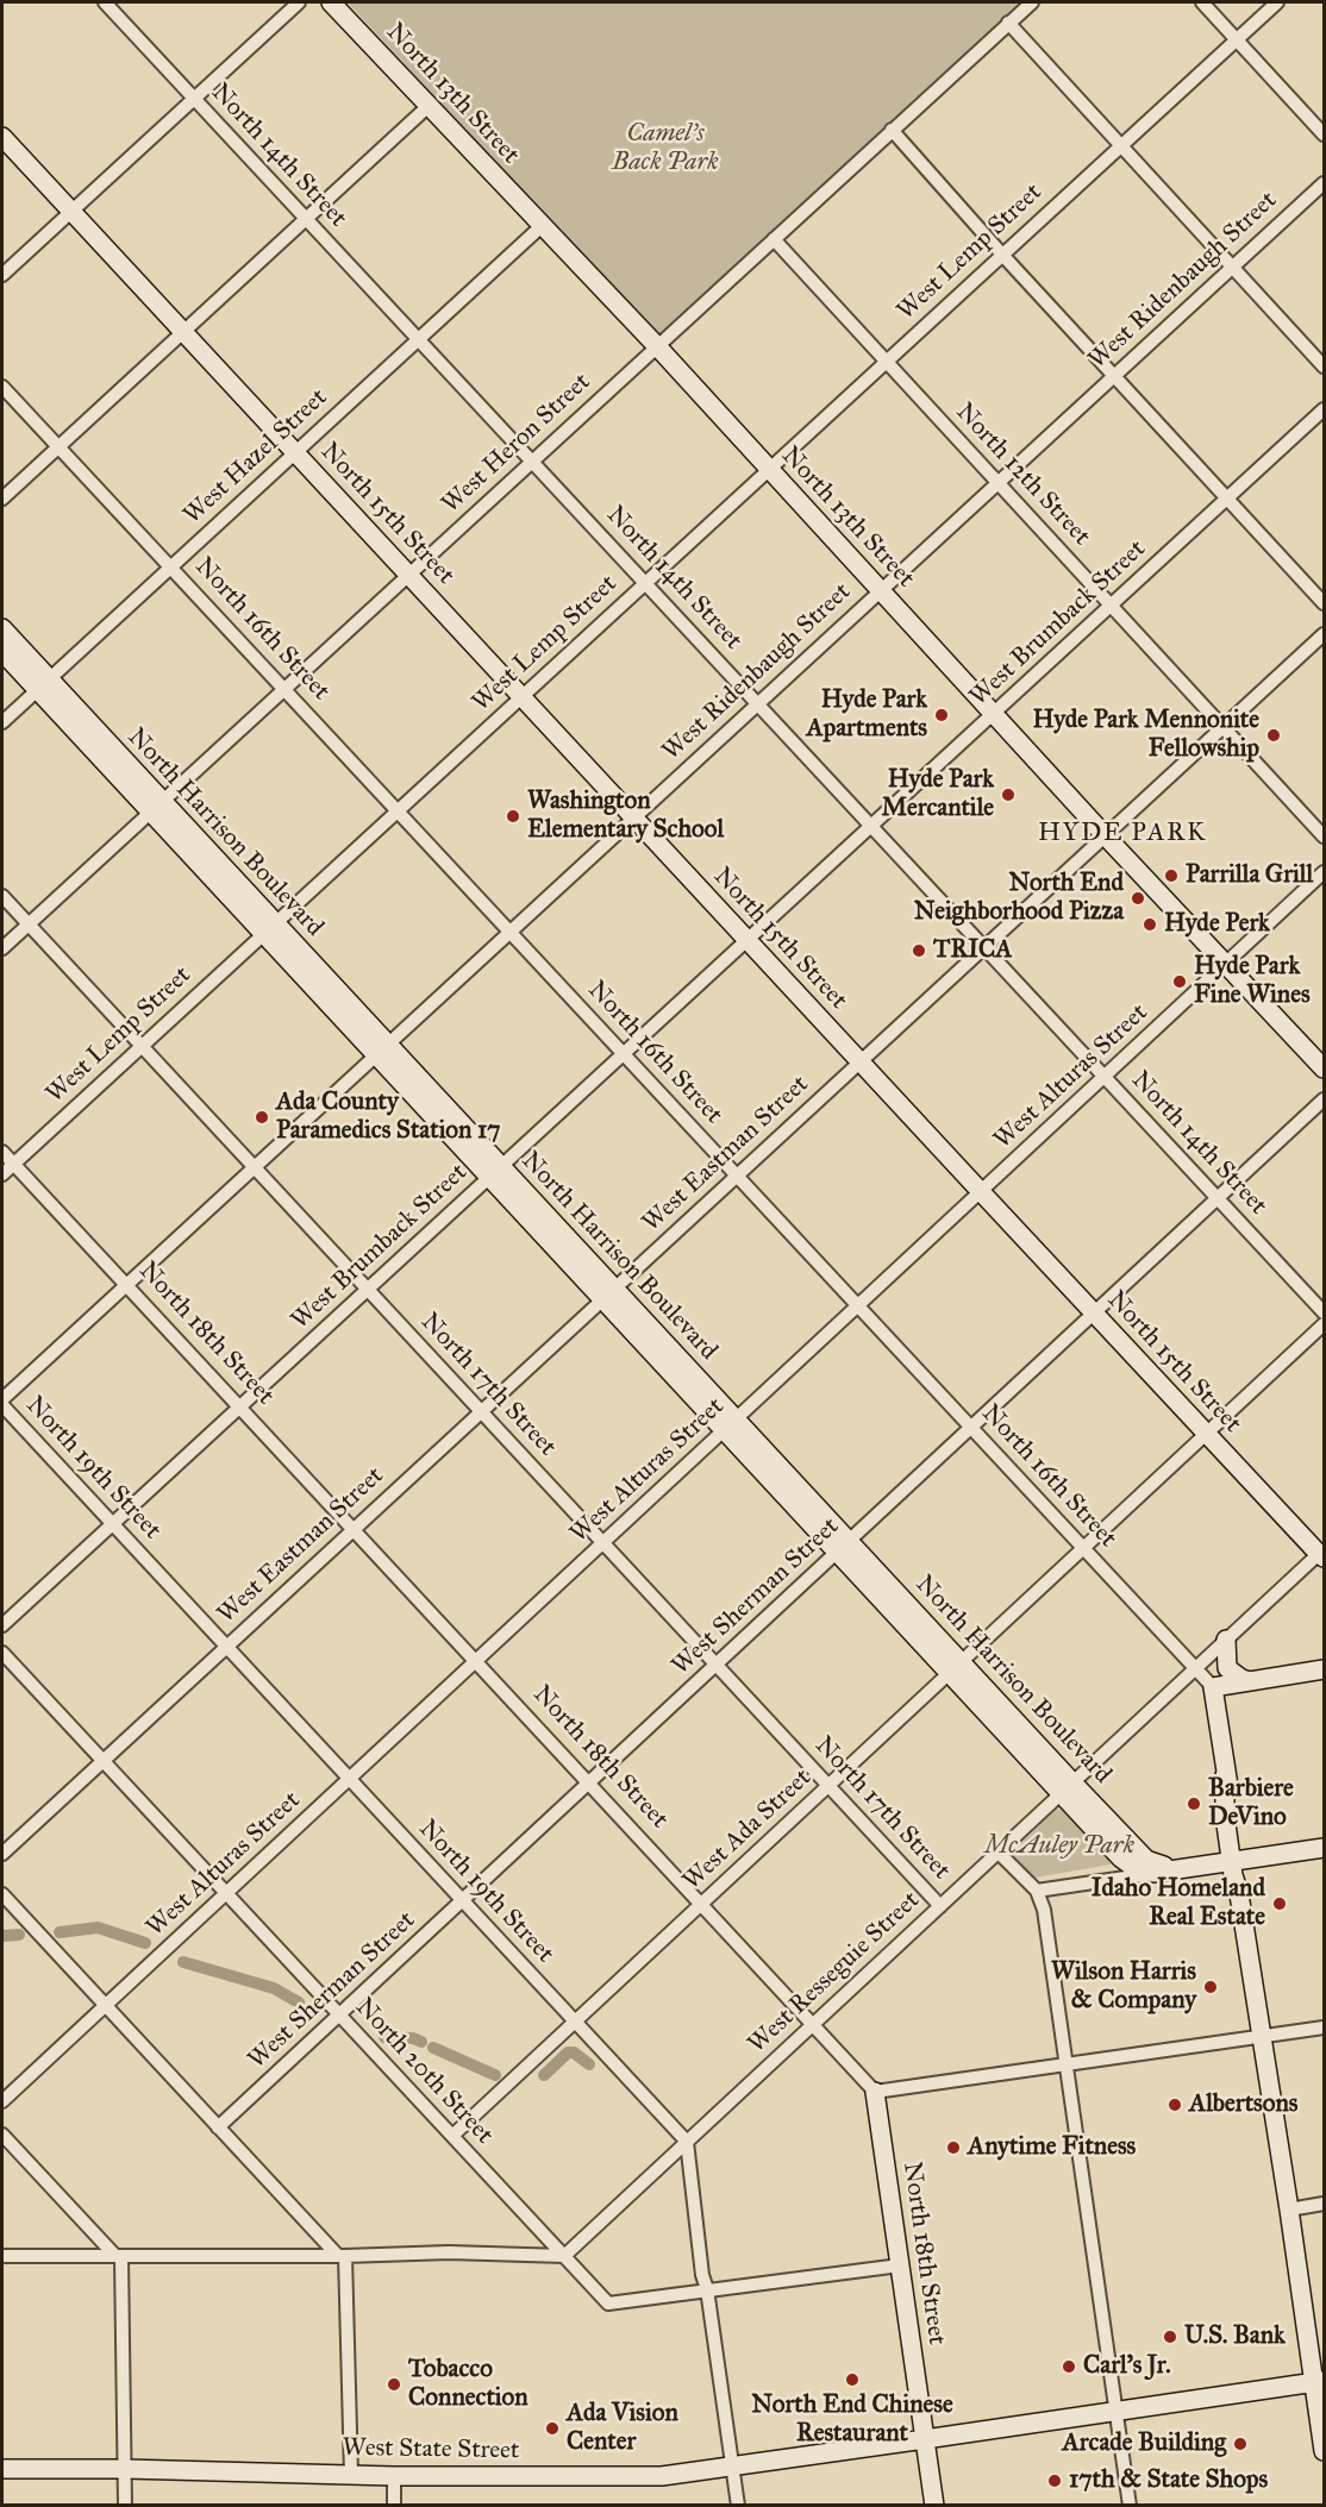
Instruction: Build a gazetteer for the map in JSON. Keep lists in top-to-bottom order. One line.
{"streets":{"street":["North 13th Street","North 14th Street","West Lemp Street","West Ridenbaugh Street","West Heron Street","West Hazel Street","North 12th Street","North 15th Street","West Brumback Street","North 16th Street","North Harrison Boulevard","West Alturas Street","West Eastman Street","North 18th Street","North 17th Street","North 19th Street","West Sherman Street","West Ada Street","West Resseguie Street","North 20th Street","West State Street"]},"crossings":[["North 13th Street","West Lemp Street"],["North 13th Street","West Ridenbaugh Street"],["North 13th Street","West Heron Street"],["North 13th Street","West Hazel Street"],["North 13th Street","West Brumback Street"],["North 13th Street","West Alturas Street"],["North 13th Street","West Eastman Street"],["North 14th Street","West Lemp Street"],["North 14th Street","West Ridenbaugh Street"],["North 14th Street","West Heron Street"],["North 14th Street","West Hazel Street"],["North 14th Street","West Brumback Street"],["North 14th Street","West Alturas Street"],["North 14th Street","West Eastman Street"],["North 14th Street","West Sherman Street"],["West Lemp Street","North 12th Street"],["West Lemp Street","North 15th Street"],["West Lemp Street","North 16th Street"],["West Lemp Street","North Harrison Boulevard"],["West Lemp Street","North 18th Street"],["West Lemp Street","North 17th Street"],["West Ridenbaugh Street","North 12th Street"],["West Ridenbaugh Street","North 15th Street"],["West Ridenbaugh Street","North 16th Street"],["West Ridenbaugh Street","North Harrison Boulevard"],["West Ridenbaugh Street","North 18th Street"],["West Ridenbaugh Street","North 17th Street"],["West Heron Street","North 12th Street"],["West Heron Street","North 15th Street"],["West Heron Street","North 16th Street"],["West Heron Street","North Harrison Boulevard"],["West Heron Street","North 17th Street"],["West Hazel Street","North 15th Street"],["West Hazel Street","North 16th Street"],["West Hazel Street","North Harrison Boulevard"],["North 12th Street","West Brumback Street"],["North 12th Street","West Eastman Street"],["North 15th Street","West Brumback Street"],["North 15th Street","West Alturas Street"],["North 15th Street","West Eastman Street"],["North 15th Street","West Sherman Street"],["North 15th Street","West Ada Street"],["North 15th Street","West Resseguie Street"],["West Brumback Street","North 16th Street"],["West Brumback Street","North Harrison Boulevard"],["West Brumback Street","North 18th Street"],["West Brumback Street","North 17th Street"],["West Brumback Street","North 19th Street"],["North 16th Street","West Alturas Street"],["North 16th Street","West Eastman Street"],["North 16th Street","West Sherman Street"],["North 16th Street","West Ada Street"],["North 16th Street","West Resseguie Street"],["North Harrison Boulevard","West Alturas Street"],["North Harrison Boulevard","West Eastman Street"],["North Harrison Boulevard","West Sherman Street"],["North Harrison Boulevard","West Ada Street"],["North Harrison Boulevard","West Resseguie Street"],["West Alturas Street","North 18th Street"],["West Alturas Street","North 17th Street"],["West Alturas Street","North 19th Street"],["West Alturas Street","North 20th Street"],["West Eastman Street","North 18th Street"],["West Eastman Street","North 17th Street"],["West Eastman Street","North 19th Street"],["West Eastman Street","North 20th Street"],["North 18th Street","West Sherman Street"],["North 18th Street","West Ada Street"],["North 18th Street","West Resseguie Street"],["North 18th Street","West State Street"],["North 17th Street","West Sherman Street"],["North 17th Street","West Ada Street"],["North 17th Street","West Resseguie Street"],["North 19th Street","West Sherman Street"],["North 19th Street","West Ada Street"],["North 19th Street","West Resseguie Street"],["West Sherman Street","North 20th Street"],["West Ada Street","North 20th Street"],["West Resseguie Street","North 20th Street"]],"districts":["HYDE PARK"],"parks":["Camel's Back Park","McAuley Park"],"places":["Hyde Park Apartments","Hyde Park Mennonite Fellowship","Hyde Park Mercantile","Washington Elementary School","Parrilla Grill","North End Neighborhood Pizza","Hyde Perk","TRICA","Hyde Park Fine Wines","Ada County Paramedics Station 17","Barbiere DeVino","Idaho Homeland Real Estate","Wilson Harris & Company","Albertsons","Anytime Fitness","U.S. Bank","Carl's Jr.","North End Chinese Restaurant","Tobacco Connection","Ada Vision Center","Arcade Building","17th & State Shops"]}
